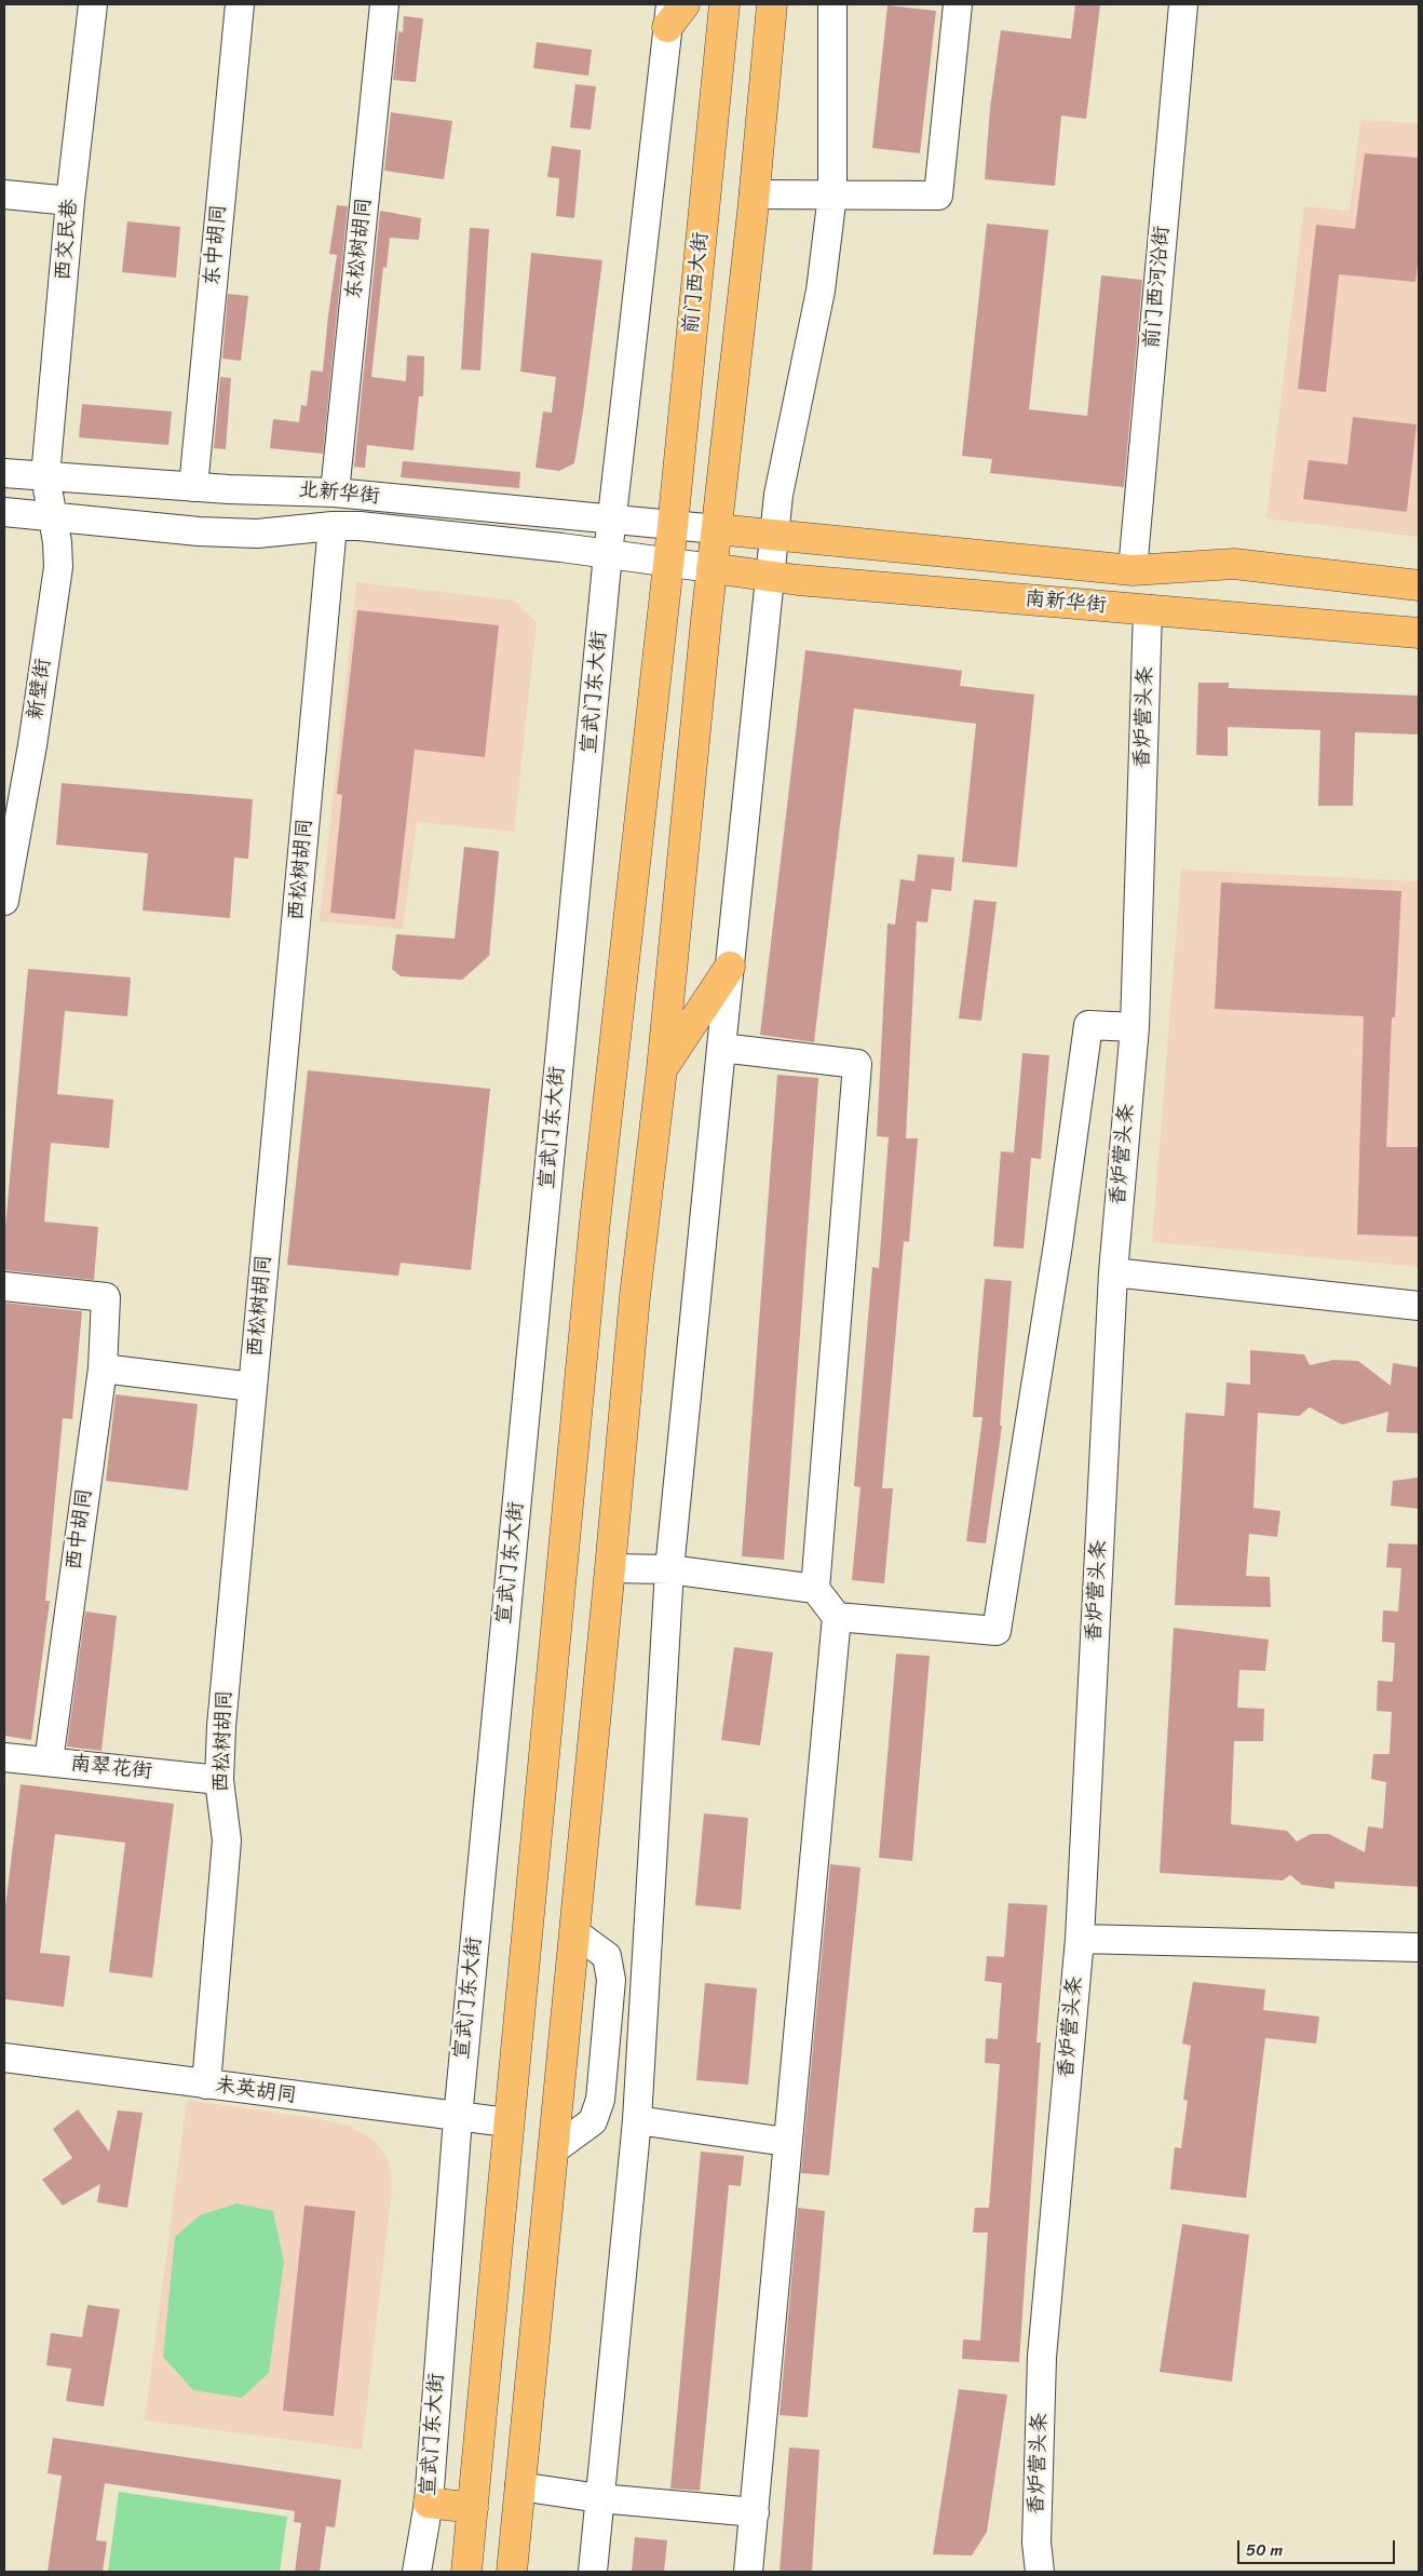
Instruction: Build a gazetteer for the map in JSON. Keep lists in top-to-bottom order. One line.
{"streets":{"main road":["前门西大街","南新华街"],"street":["西交民巷","东中胡同","东松树胡同","前门西河沿街","北新华街","新壁街","宣武门东大街","香炉营头条","西松树胡同","西中胡同","南翠花街","未英胡同"]},"crossings":[["西交民巷","北新华街"],["西交民巷","新壁街"],["东中胡同","北新华街"],["东松树胡同","北新华街"],["前门西大街","北新华街"],["前门西河沿街","南新华街"],["北新华街","南新华街"],["北新华街","新壁街"],["北新华街","宣武门东大街"],["北新华街","西松树胡同"],["南新华街","香炉营头条"],["宣武门东大街","未英胡同"],["西松树胡同","南翠花街"],["西松树胡同","未英胡同"],["西中胡同","南翠花街"]],"scale_bar":"50 m"}
